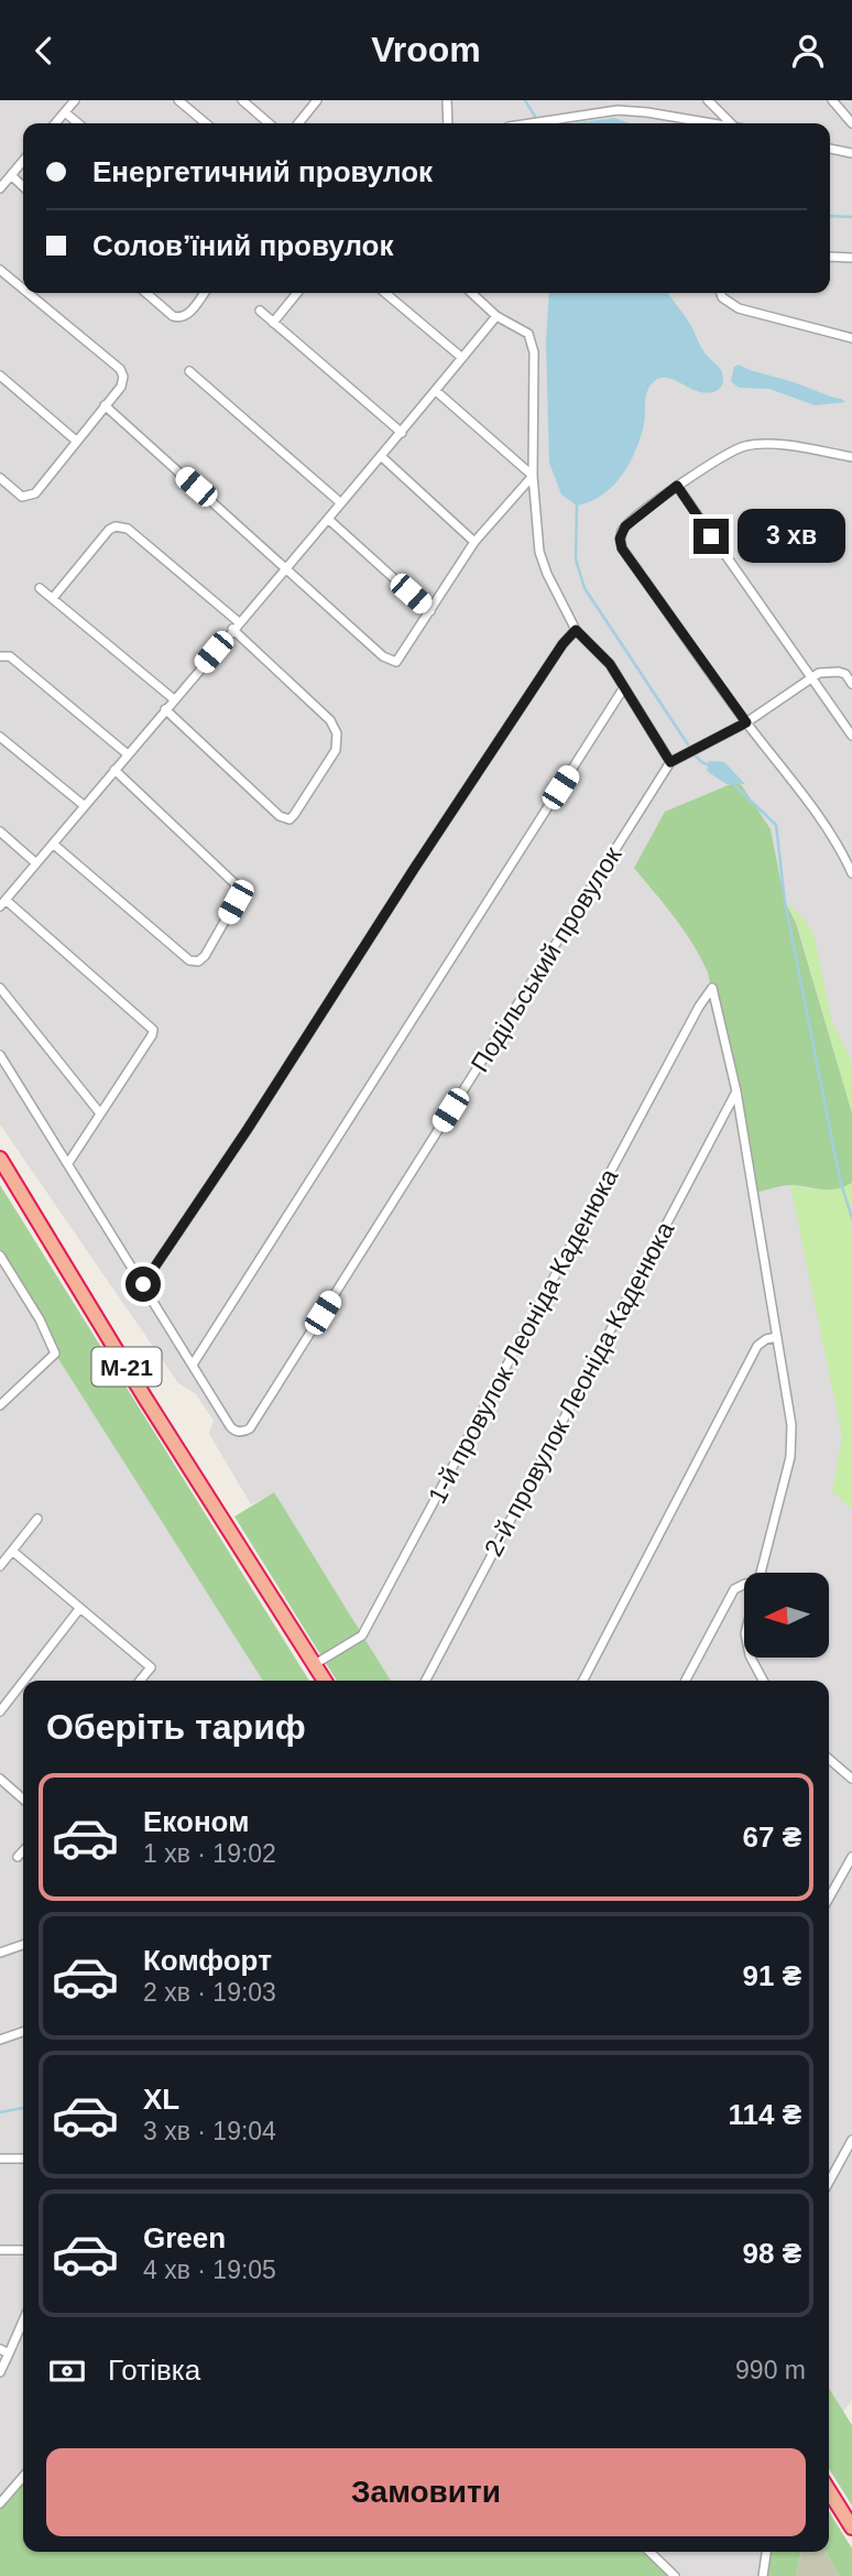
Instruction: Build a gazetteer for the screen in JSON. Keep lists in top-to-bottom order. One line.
{"streets":{"highway":["М-21"],"street":["Подільський провулок","1-й провулок Леоніда Каденюка","2-й провулок Леоніда Каденюка"]},"crossings":[["1-й провулок Леоніда Каденюка","М-21"],["1-й провулок Леоніда Каденюка","2-й провулок Леоніда Каденюка"]],"north":"left","page":{"header":"Vroom","banner":["Енергетичний провулок","Соловʼїний провулок"],"bubble":"3 хв","heading":"Оберіть тариф","list":[{"name":"Економ","note":"1 хв · 19:02","value":"67 ₴"},{"name":"Комфорт","note":"2 хв · 19:03","value":"91 ₴"},{"name":"XL","note":"3 хв · 19:04","value":"114 ₴"},{"name":"Green","note":"4 хв · 19:05","value":"98 ₴"}],"pay":["Готівка","990 m"],"buttons":"Замовити"}}
